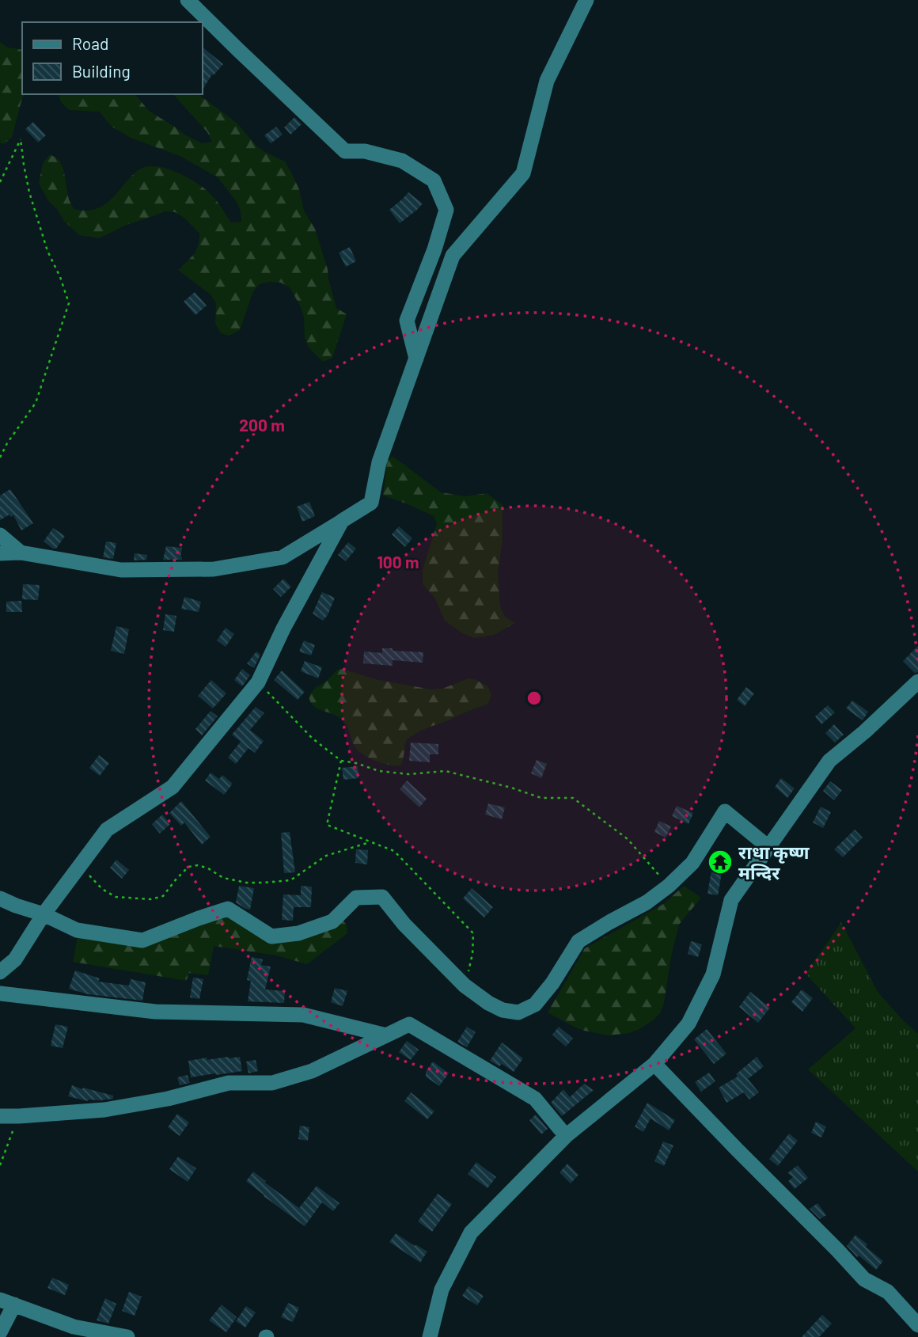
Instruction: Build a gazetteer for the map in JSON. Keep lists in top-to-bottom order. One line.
{"places":{"temple":["राधा कृष्ण मन्दिर"]},"legend":["Road","Building"],"rings":["200 m","100 m"]}
